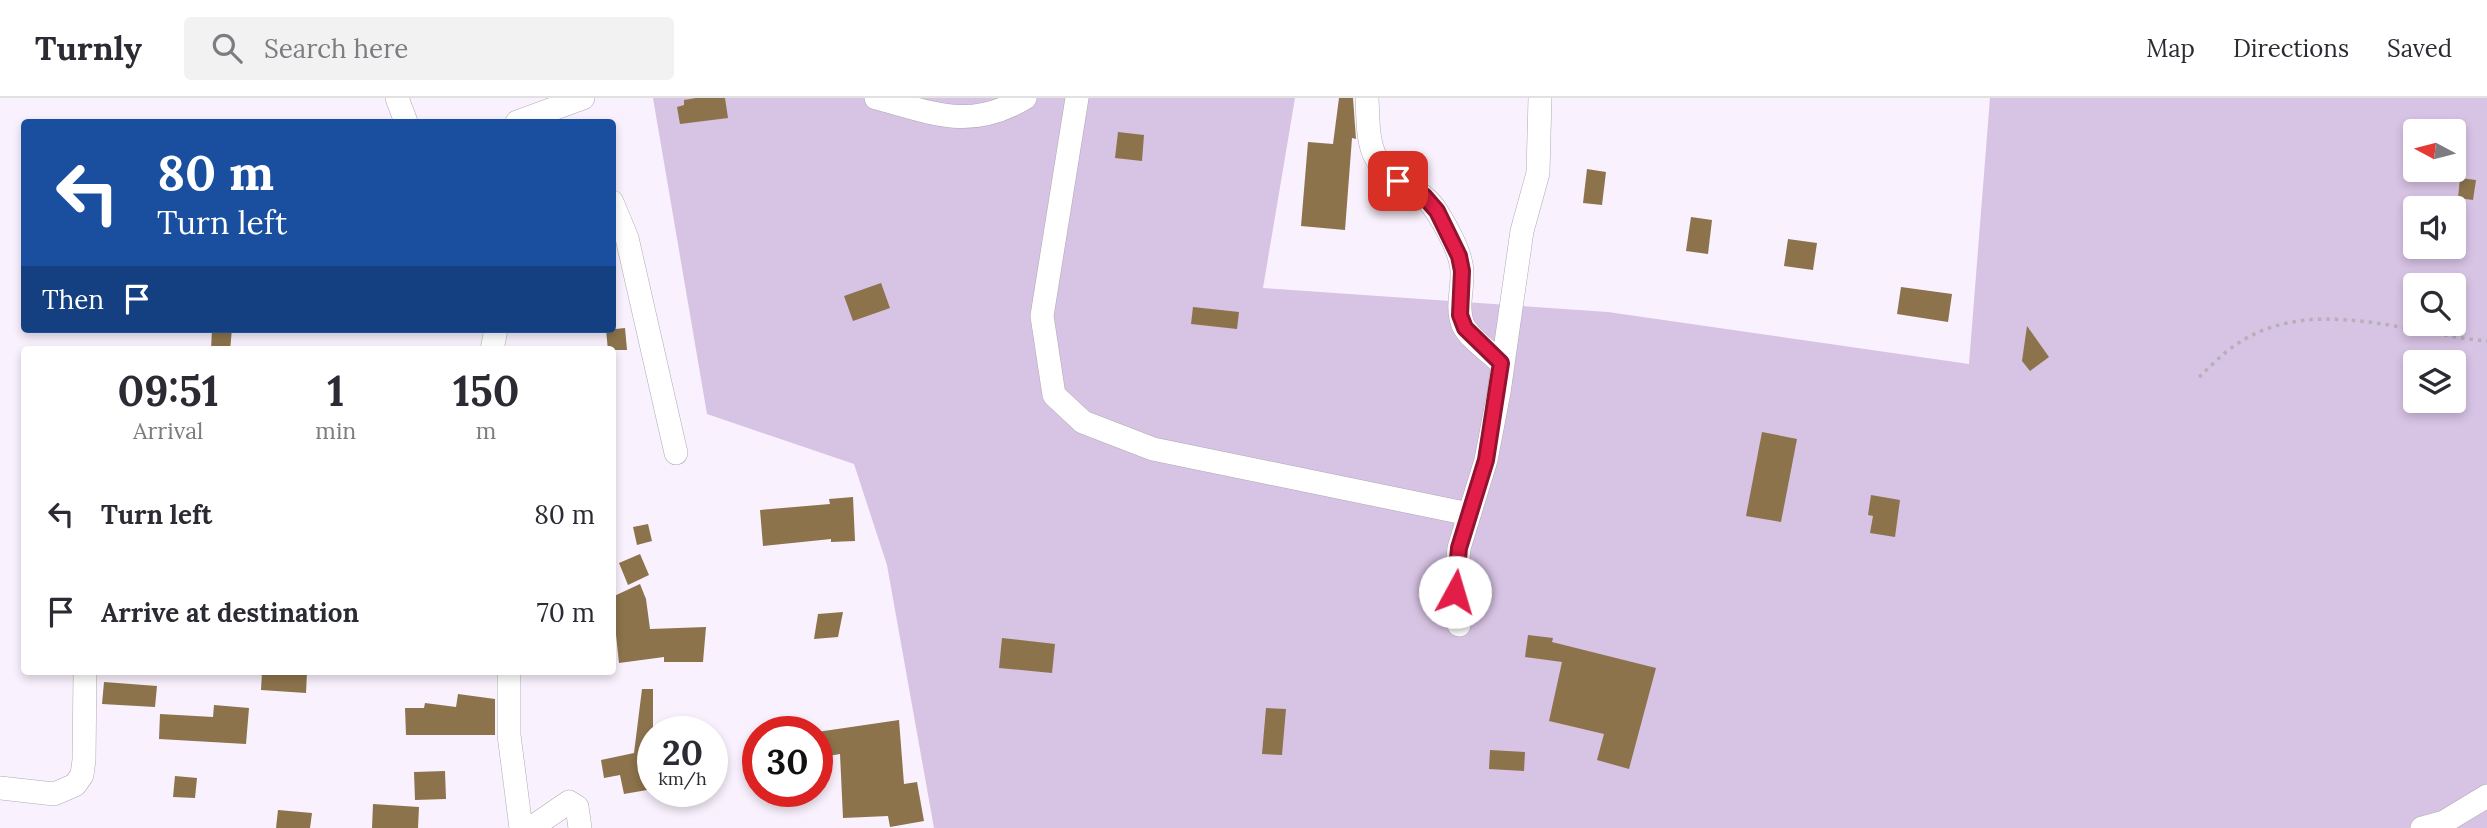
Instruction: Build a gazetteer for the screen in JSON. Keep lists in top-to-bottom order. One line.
{"north":"left","page":{"header":"Turnly","search":"Search here","nav":["Map","Directions","Saved"],"turn":["80 m","Turn left"],"then":"Then","eta":["09:51","Arrival","1","min","150","m"],"list":[{"name":"Turn left","value":"80 m"},{"name":"Arrive at destination","value":"70 m"}],"speed":"20 km/h","limit":"30"}}
